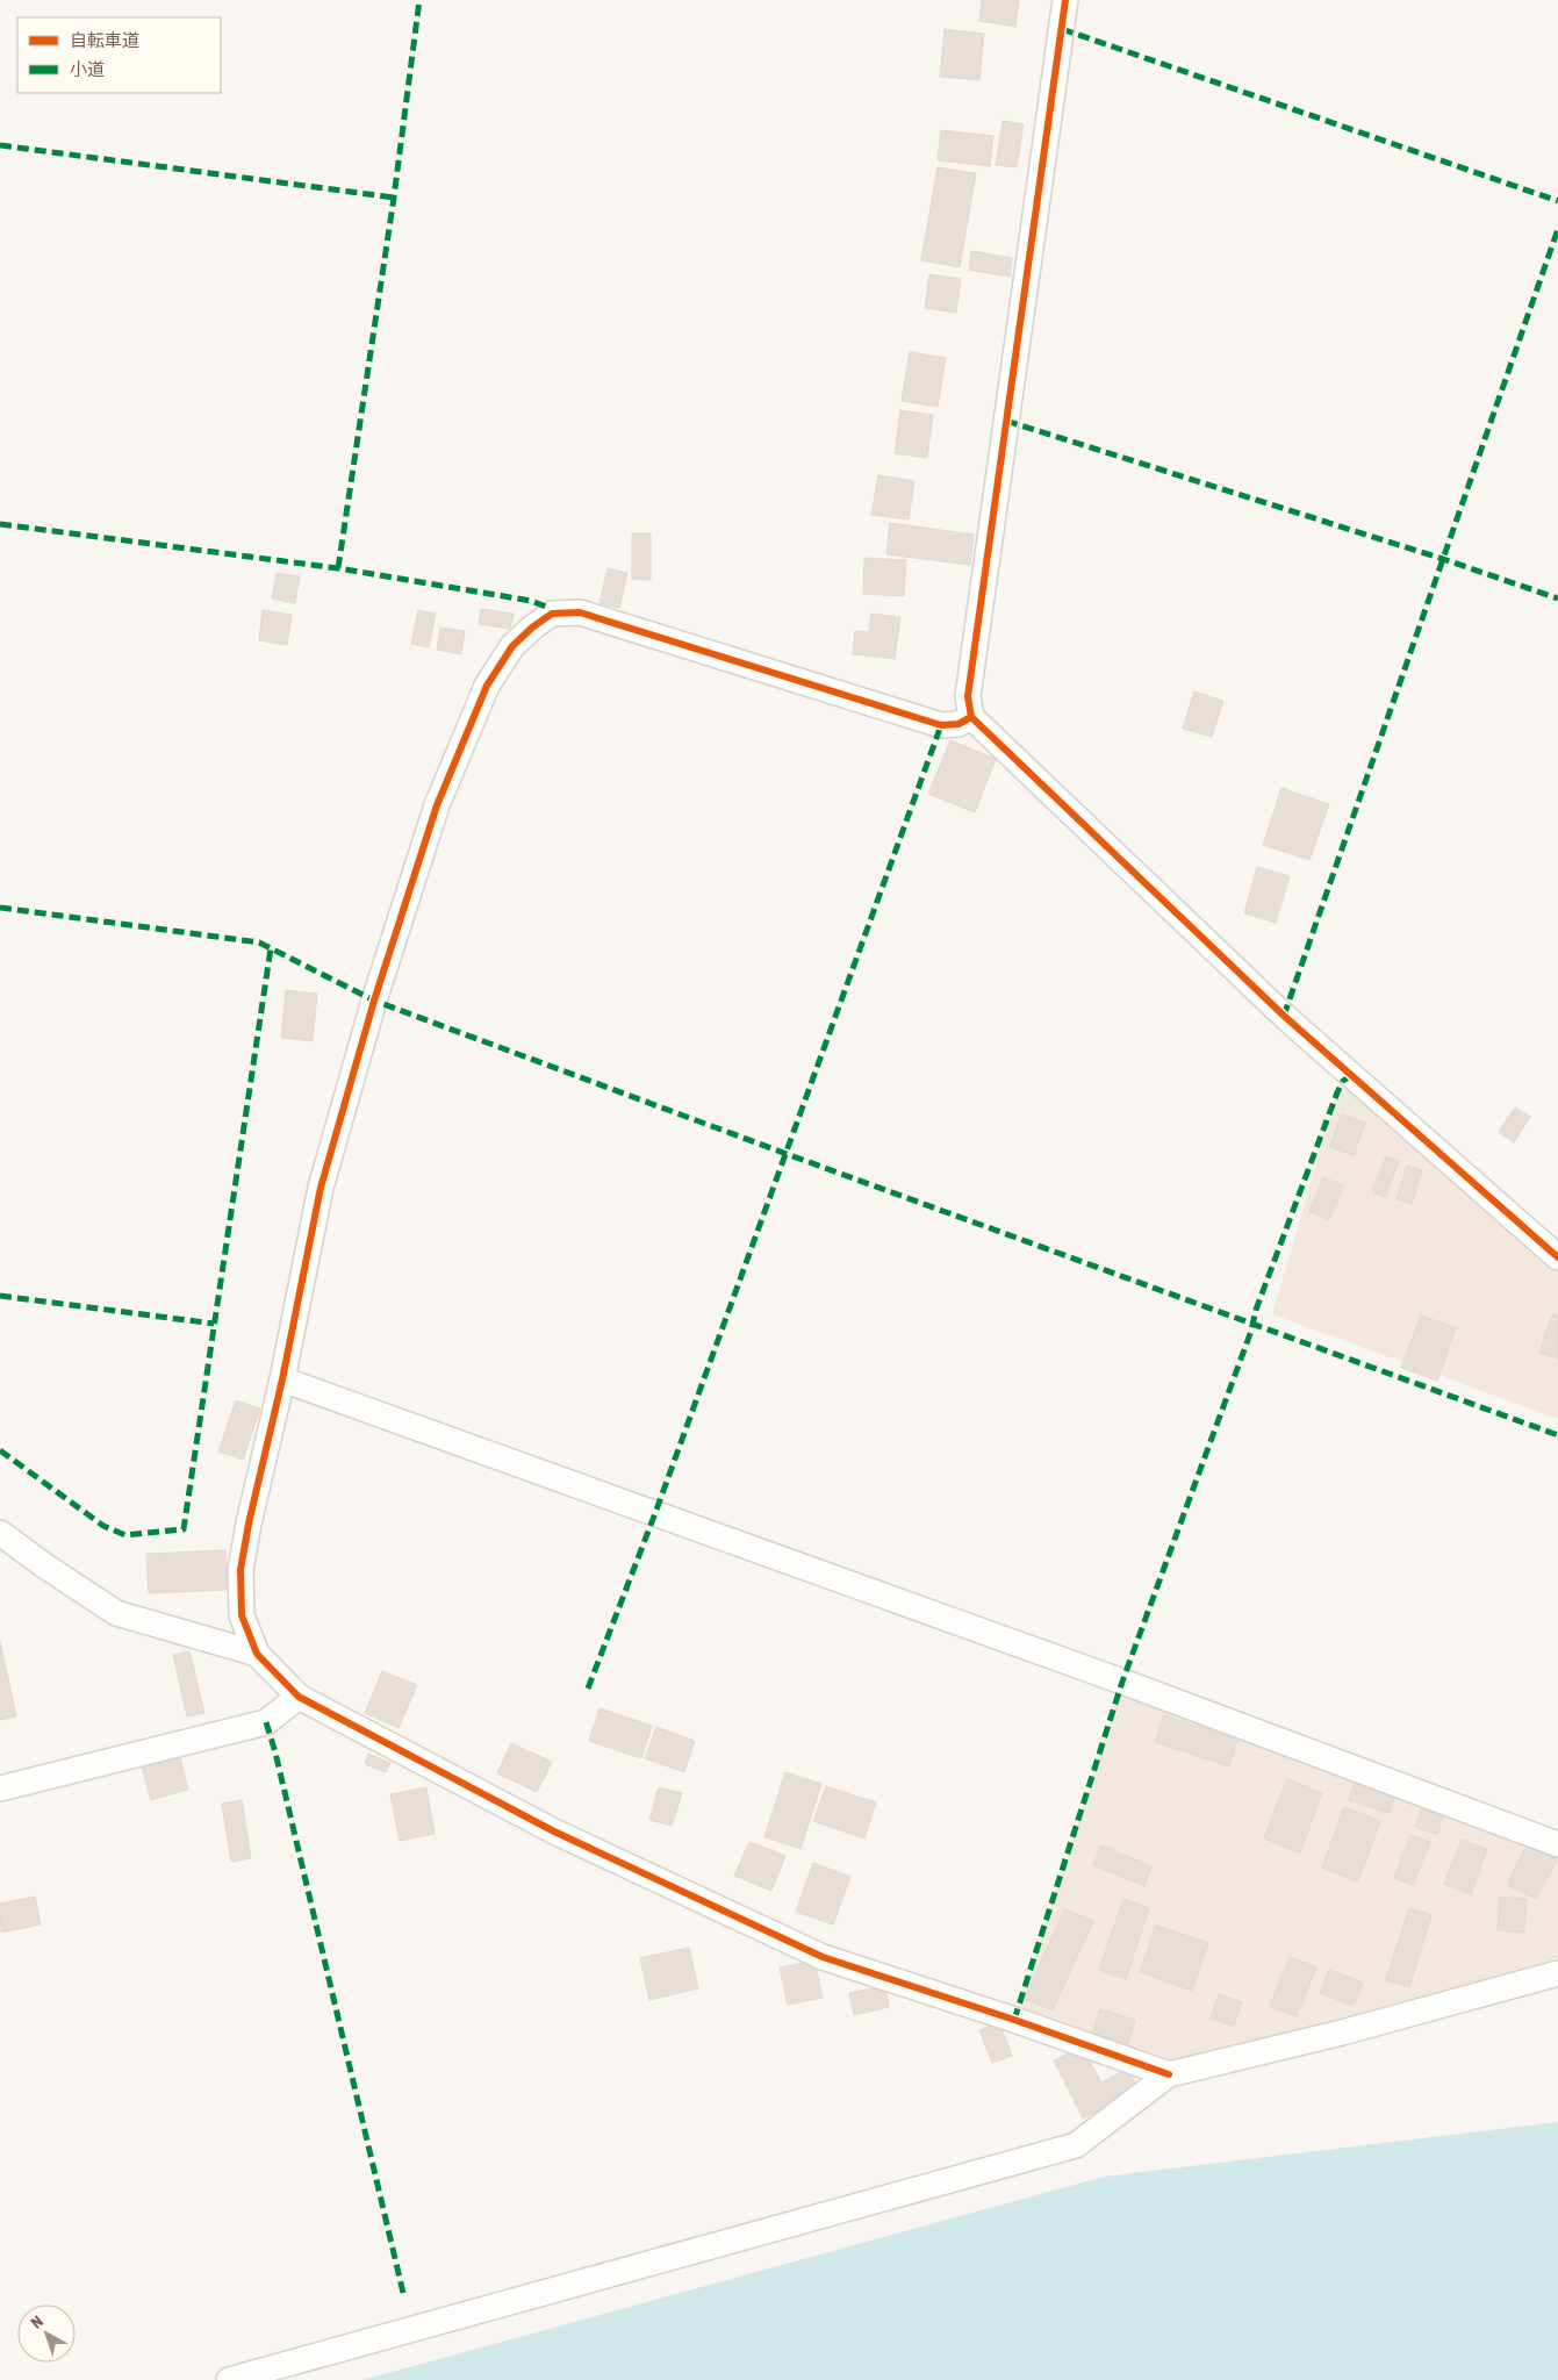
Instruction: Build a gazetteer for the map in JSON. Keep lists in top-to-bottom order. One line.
{"legend":["自転車道","小道"],"north":"top left"}
